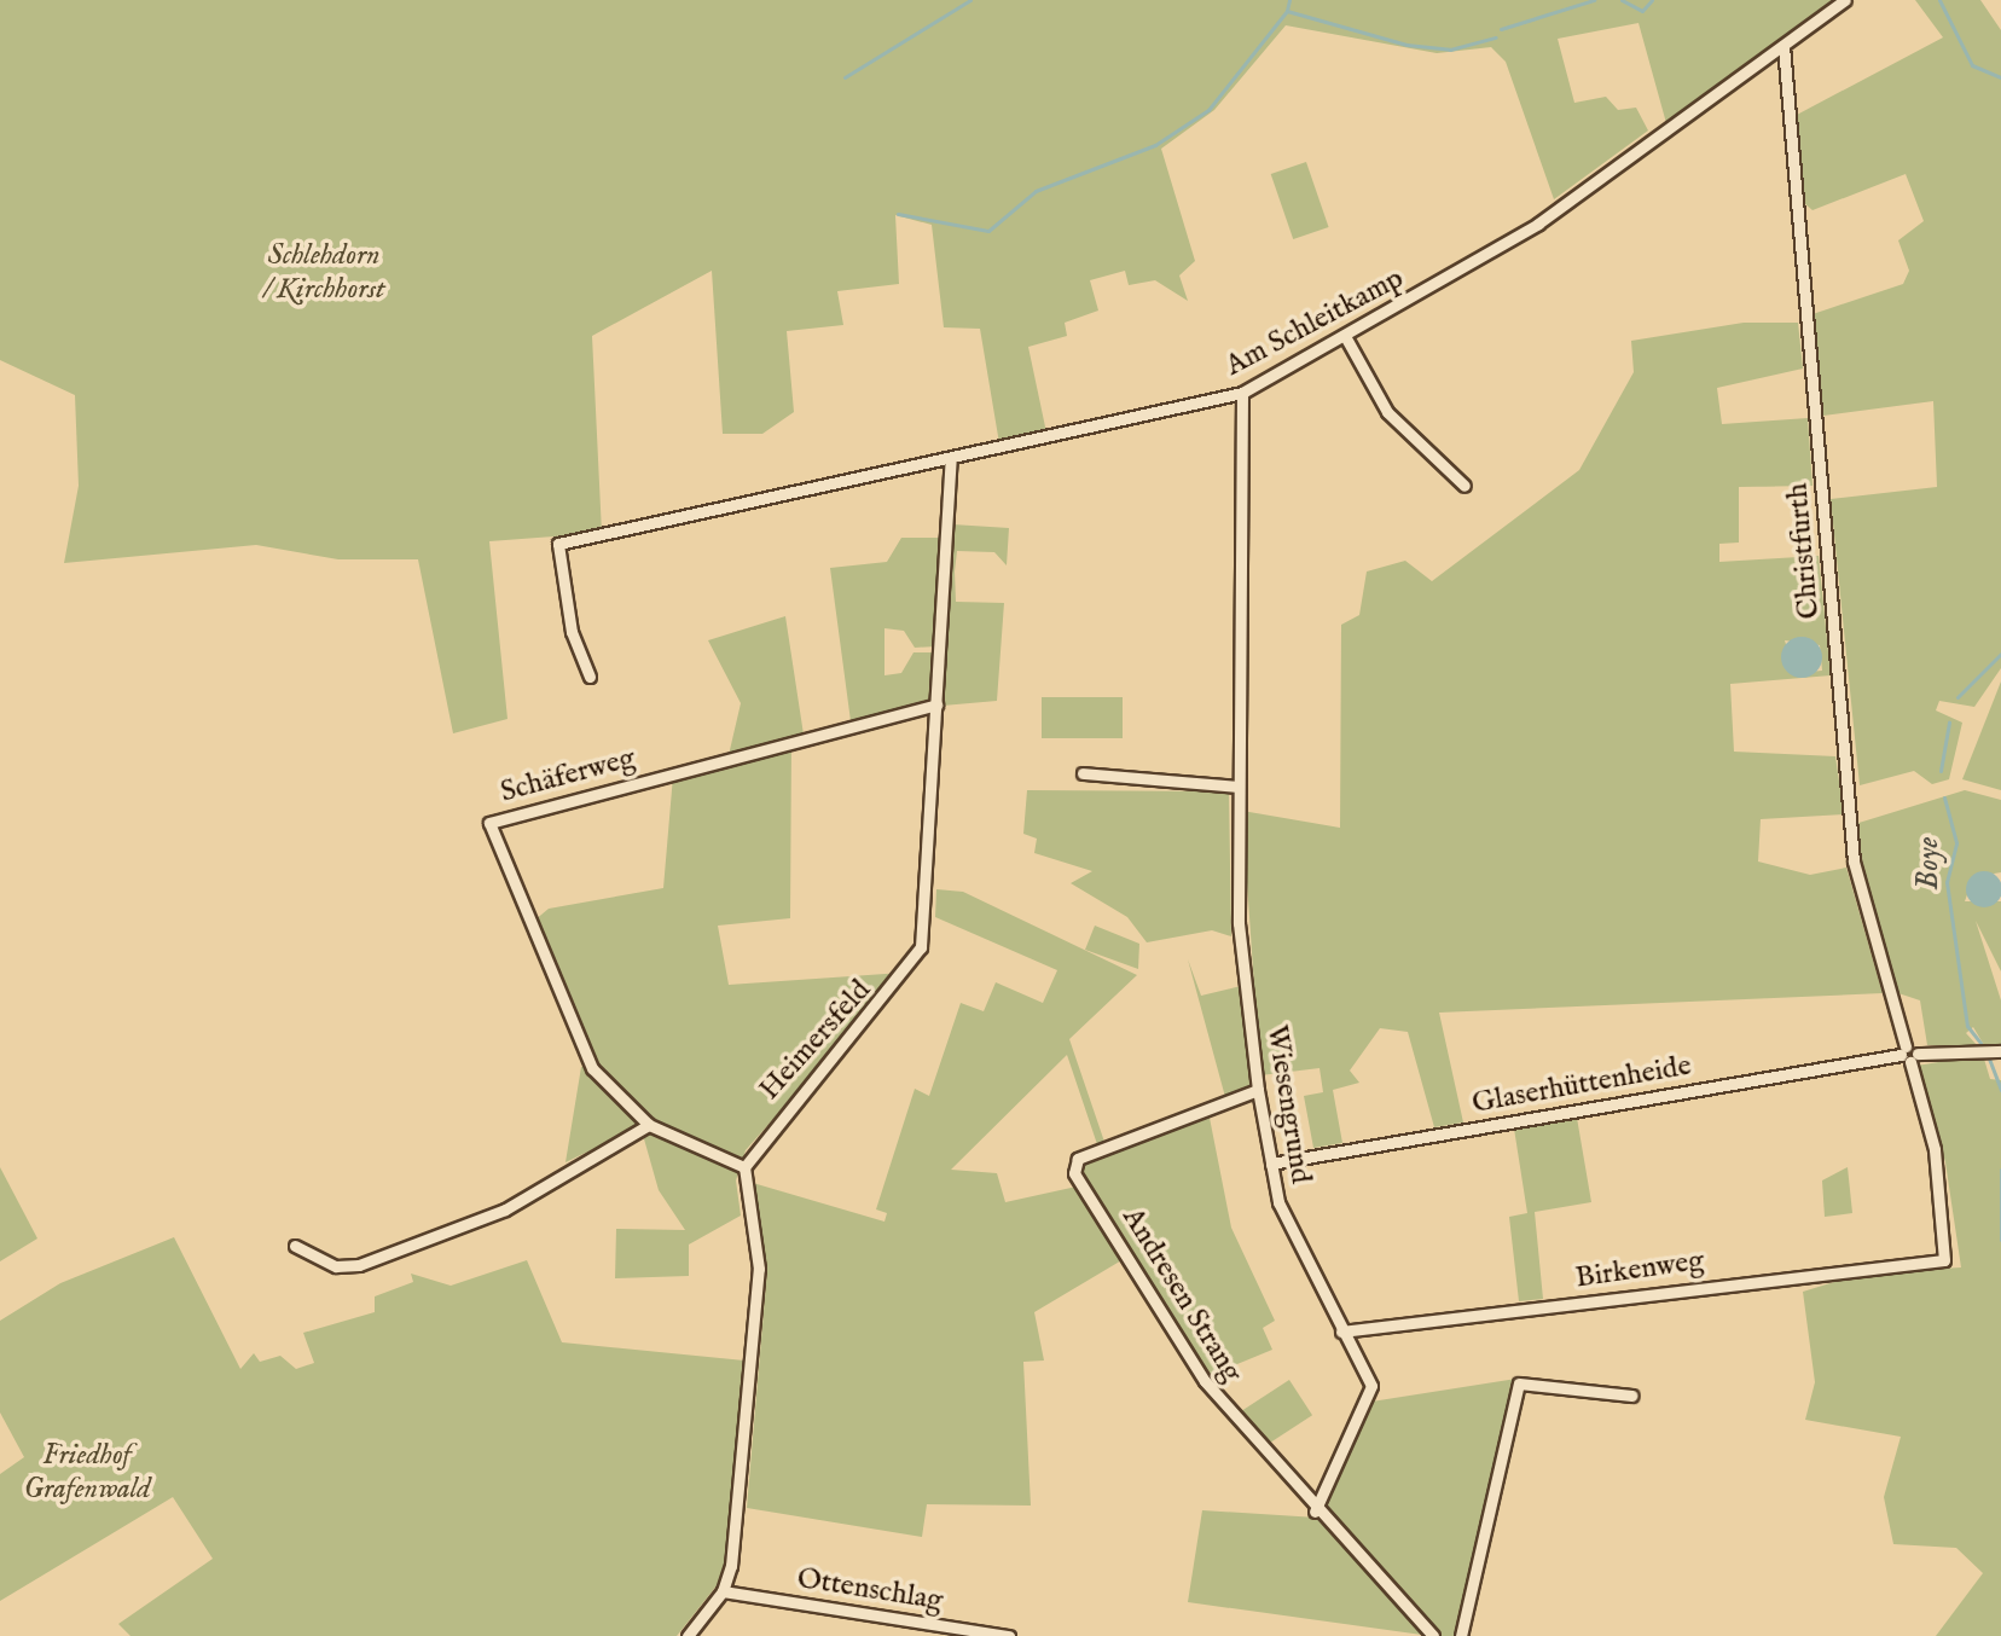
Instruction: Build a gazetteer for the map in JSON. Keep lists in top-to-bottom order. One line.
{"streets":{"street":["Am Schleitkamp","Christfurth","Schäferweg","Heimersfeld","Glaserhüttenheide","Wiesengrund","Birkenweg","Andresen Strang","Ottenschlag"]},"crossings":[["Am Schleitkamp","Christfurth"],["Am Schleitkamp","Heimersfeld"],["Am Schleitkamp","Wiesengrund"],["Christfurth","Glaserhüttenheide"],["Christfurth","Birkenweg"],["Schäferweg","Heimersfeld"],["Glaserhüttenheide","Wiesengrund"],["Wiesengrund","Birkenweg"],["Wiesengrund","Andresen Strang"]],"water":["Boye"],"parks":["Schlehdorn / Kirchhorst","Friedhof Grafenwald"]}
